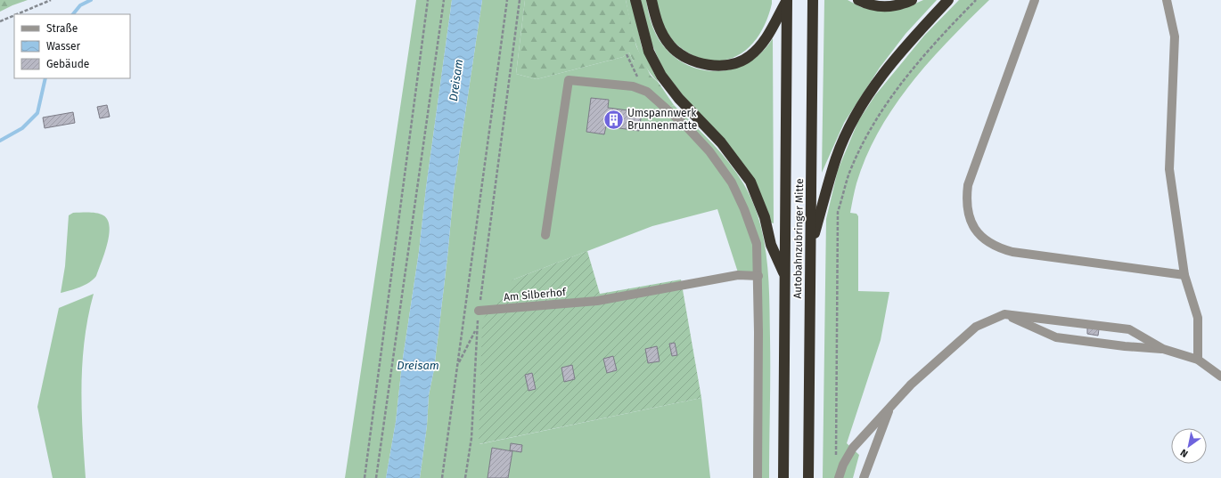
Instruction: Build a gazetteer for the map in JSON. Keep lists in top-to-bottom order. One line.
{"streets":{"highway":["Autobahnzubringer Mitte"],"lane":["Am Silberhof"]},"water":["Dreisam"],"places":{"building":["Umspannwerk Brunnenmatte"]},"legend":["Straße","Wasser","Gebäude"],"north":"bottom left"}
